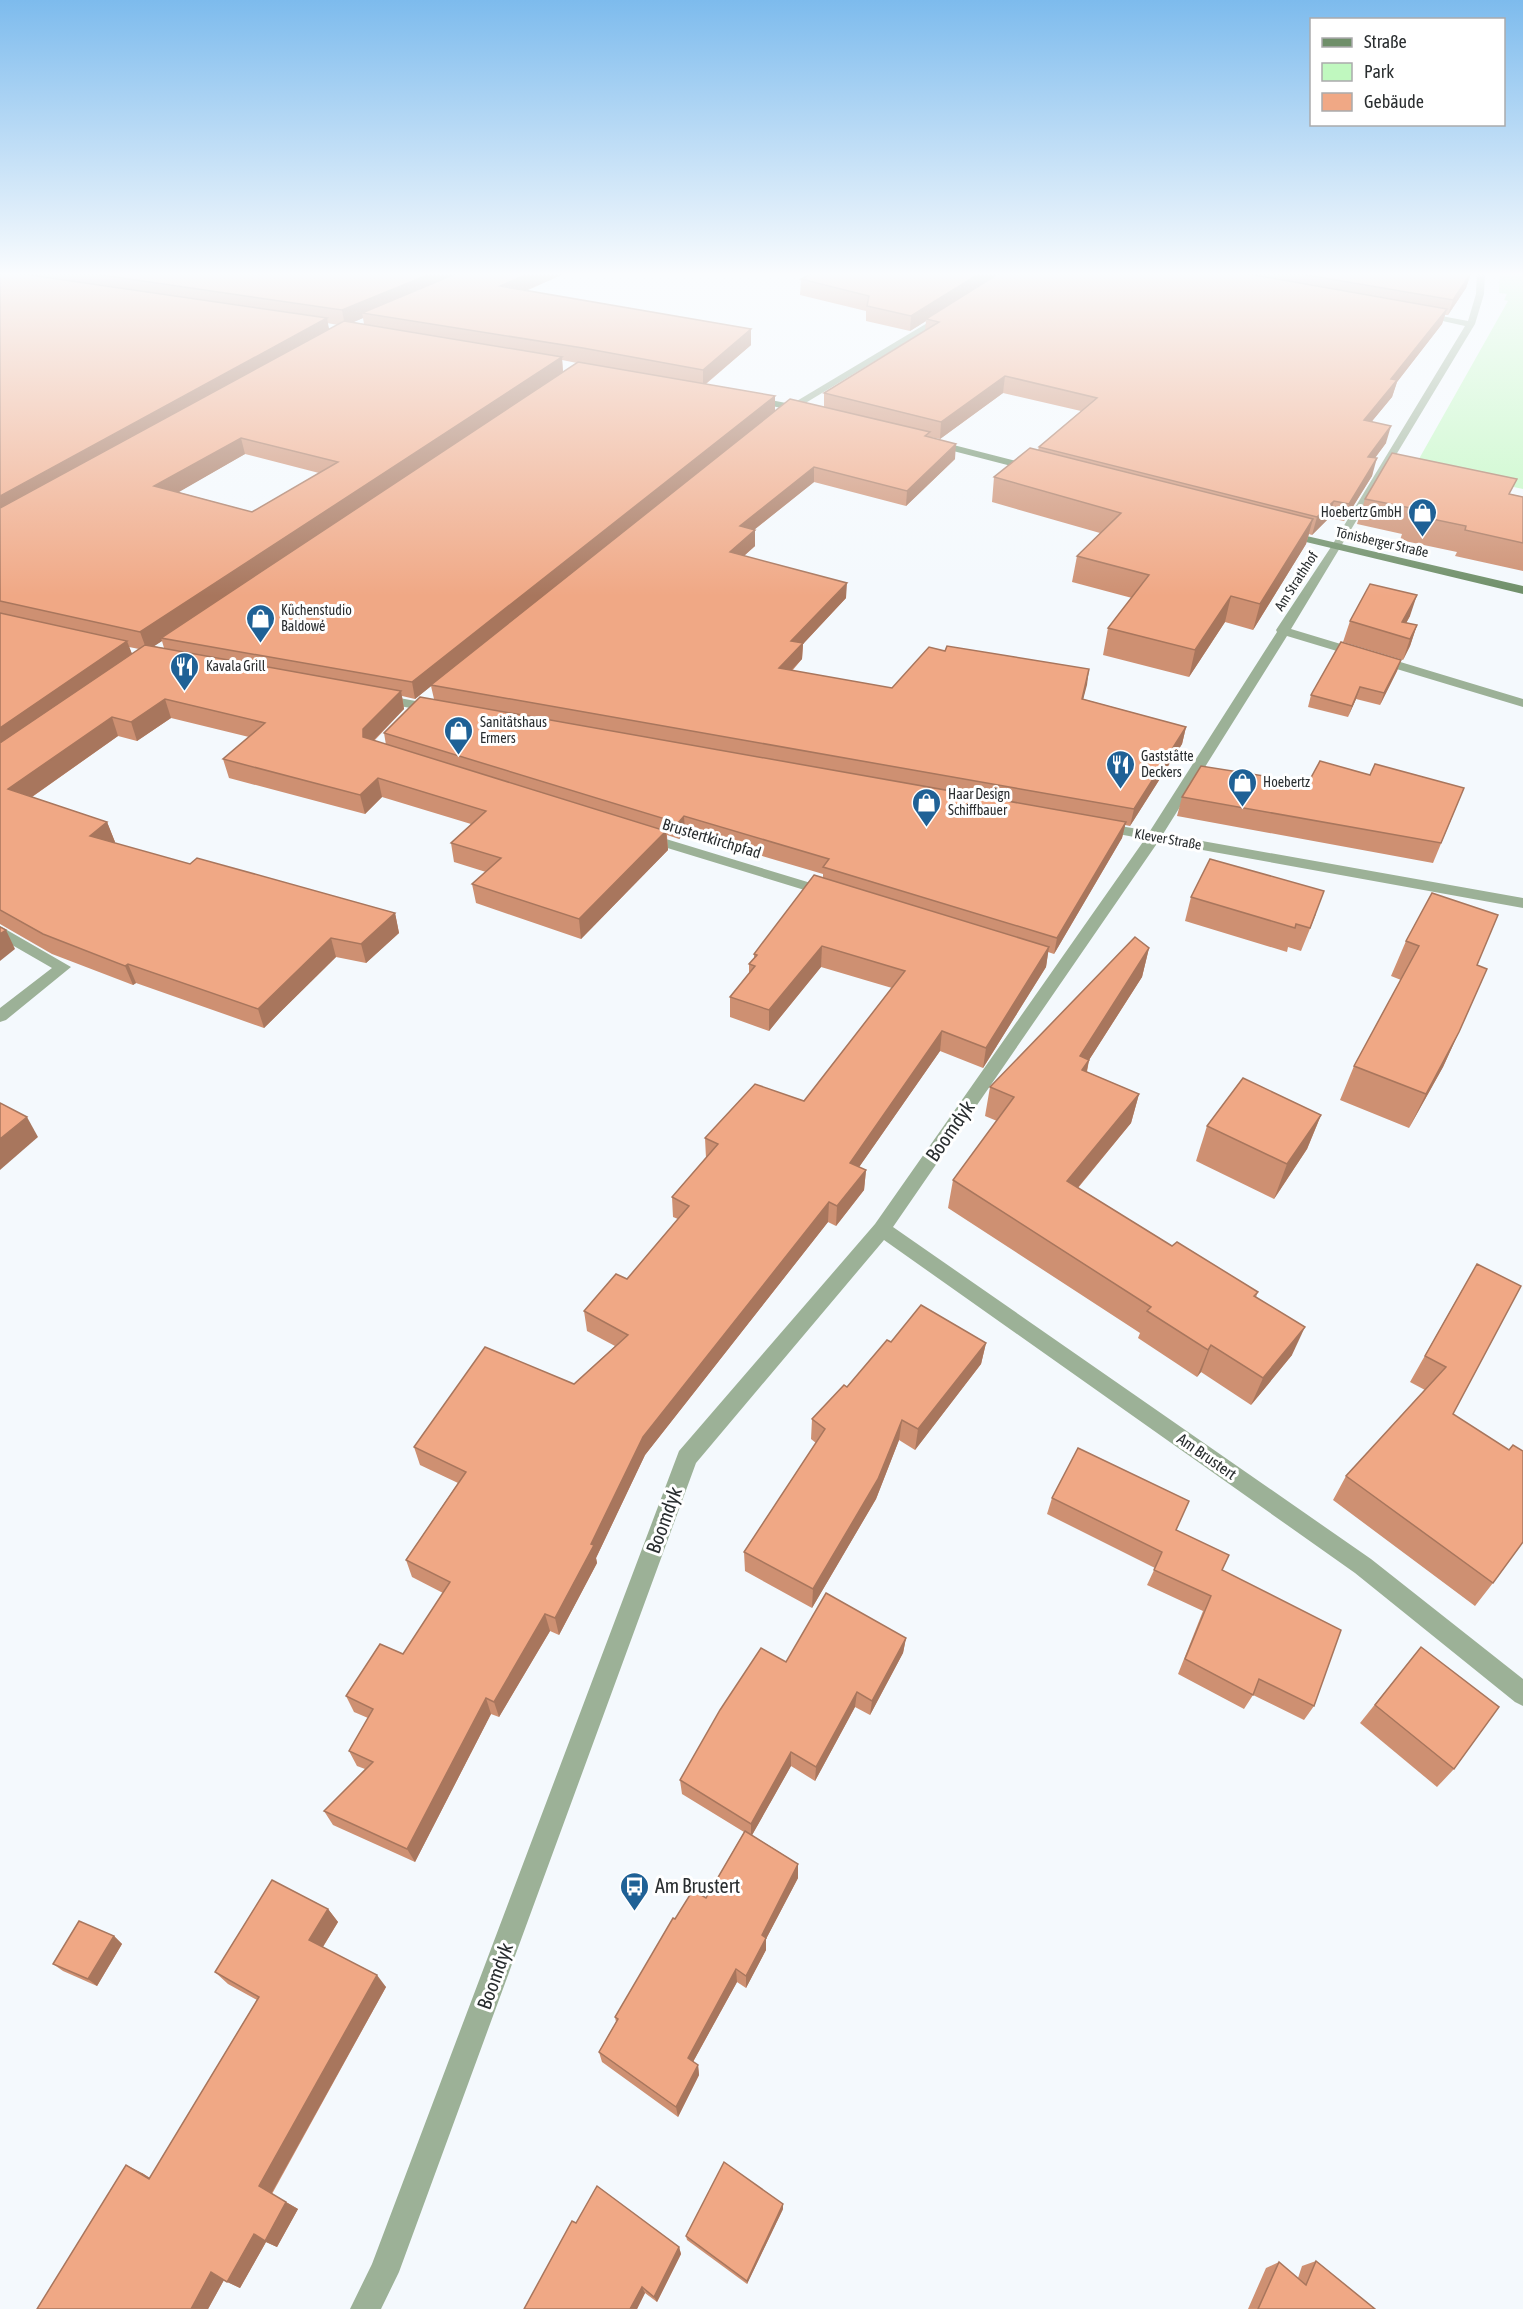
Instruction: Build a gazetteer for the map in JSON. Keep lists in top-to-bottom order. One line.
{"streets":{"street":["Tönisberger Straße","Am Strathhof","Brustertkirchpfad","Klever Straße","Boomdyk","Am Brustert"]},"crossings":[["Tönisberger Straße","Am Strathhof"],["Am Strathhof","Klever Straße"],["Am Strathhof","Boomdyk"],["Klever Straße","Boomdyk"],["Boomdyk","Am Brustert"]],"places":{"shop":["Hoebertz GmbH","Küchenstudio Baldowé","Sanitätshaus Ermers","Hoebertz","Haar Design Schiffbauer"],"restaurant":["Kavala Grill","Gaststätte Deckers"],"bus stop":["Am Brustert"]},"legend":["Straße","Park","Gebäude"]}
